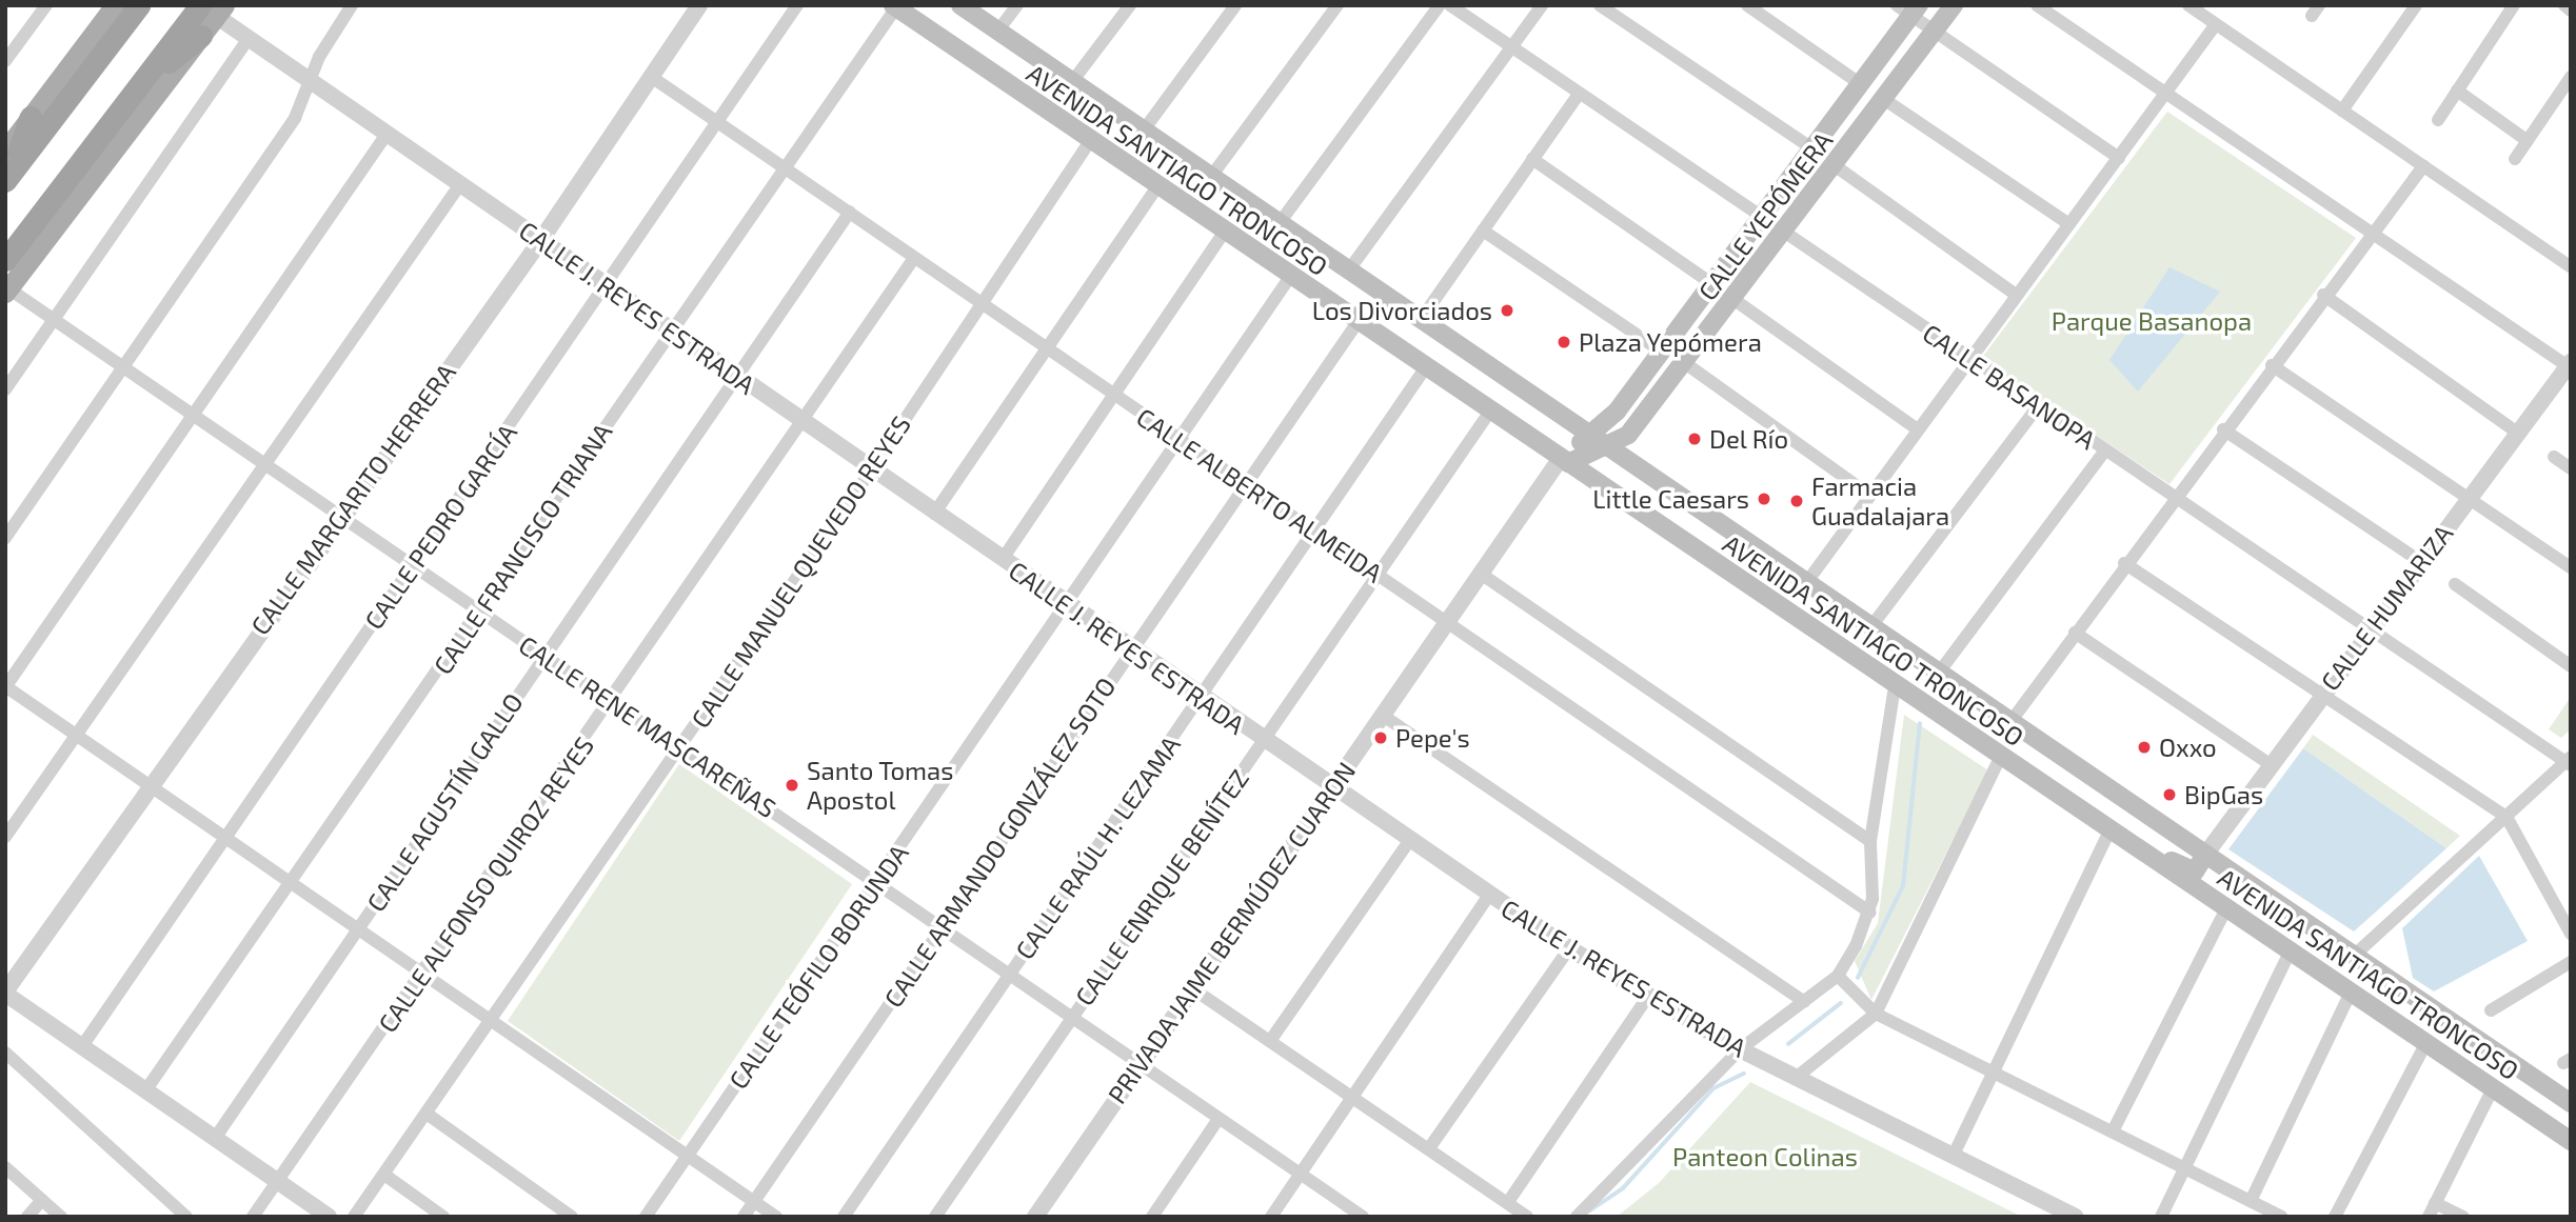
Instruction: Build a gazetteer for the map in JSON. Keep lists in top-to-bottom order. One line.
{"streets":{"main road":["AVENIDA SANTIAGO TRONCOSO","CALLE YEPÓMERA"],"street":["CALLE J. REYES ESTRADA","CALLE BASANOPA","CALLE ALBERTO ALMEIDA","CALLE MARGARITO HERRERA","CALLE PEDRO GARCÍA","CALLE FRANCISCO TRIANA","CALLE MANUEL QUEVEDO REYES","CALLE HUMARIZA","CALLE RENE MASCAREÑAS","CALLE AGUSTÍN GALLO","CALLE ARMANDO GONZÁLEZ SOTO","CALLE RAÚL H. LEZAMA","CALLE ALFONSO QUIROZ REYES","CALLE ENRIQUE BENÍTEZ","PRIVADA JAIME BERMÚDEZ CUARON","CALLE TEÓFILO BORUNDA"]},"crossings":[["AVENIDA SANTIAGO TRONCOSO","CALLE YEPÓMERA"],["AVENIDA SANTIAGO TRONCOSO","CALLE FRANCISCO TRIANA"],["AVENIDA SANTIAGO TRONCOSO","CALLE MANUEL QUEVEDO REYES"],["AVENIDA SANTIAGO TRONCOSO","CALLE HUMARIZA"],["AVENIDA SANTIAGO TRONCOSO","CALLE ARMANDO GONZÁLEZ SOTO"],["AVENIDA SANTIAGO TRONCOSO","CALLE RAÚL H. LEZAMA"],["AVENIDA SANTIAGO TRONCOSO","CALLE ENRIQUE BENÍTEZ"],["AVENIDA SANTIAGO TRONCOSO","PRIVADA JAIME BERMÚDEZ CUARON"],["AVENIDA SANTIAGO TRONCOSO","CALLE TEÓFILO BORUNDA"],["CALLE YEPÓMERA","CALLE BASANOPA"],["CALLE YEPÓMERA","PRIVADA JAIME BERMÚDEZ CUARON"],["CALLE J. REYES ESTRADA","CALLE MARGARITO HERRERA"],["CALLE J. REYES ESTRADA","CALLE PEDRO GARCÍA"],["CALLE J. REYES ESTRADA","CALLE FRANCISCO TRIANA"],["CALLE J. REYES ESTRADA","CALLE MANUEL QUEVEDO REYES"],["CALLE J. REYES ESTRADA","CALLE AGUSTÍN GALLO"],["CALLE J. REYES ESTRADA","CALLE ARMANDO GONZÁLEZ SOTO"],["CALLE J. REYES ESTRADA","CALLE RAÚL H. LEZAMA"],["CALLE J. REYES ESTRADA","CALLE ALFONSO QUIROZ REYES"],["CALLE J. REYES ESTRADA","CALLE ENRIQUE BENÍTEZ"],["CALLE J. REYES ESTRADA","PRIVADA JAIME BERMÚDEZ CUARON"],["CALLE J. REYES ESTRADA","CALLE TEÓFILO BORUNDA"],["CALLE BASANOPA","CALLE HUMARIZA"],["CALLE ALBERTO ALMEIDA","CALLE MARGARITO HERRERA"],["CALLE ALBERTO ALMEIDA","CALLE PEDRO GARCÍA"],["CALLE ALBERTO ALMEIDA","CALLE FRANCISCO TRIANA"],["CALLE ALBERTO ALMEIDA","CALLE MANUEL QUEVEDO REYES"],["CALLE ALBERTO ALMEIDA","CALLE AGUSTÍN GALLO"],["CALLE ALBERTO ALMEIDA","CALLE ARMANDO GONZÁLEZ SOTO"],["CALLE ALBERTO ALMEIDA","CALLE RAÚL H. LEZAMA"],["CALLE ALBERTO ALMEIDA","CALLE ALFONSO QUIROZ REYES"],["CALLE ALBERTO ALMEIDA","CALLE ENRIQUE BENÍTEZ"],["CALLE ALBERTO ALMEIDA","PRIVADA JAIME BERMÚDEZ CUARON"],["CALLE ALBERTO ALMEIDA","CALLE TEÓFILO BORUNDA"],["CALLE MARGARITO HERRERA","CALLE RENE MASCAREÑAS"],["CALLE PEDRO GARCÍA","CALLE RENE MASCAREÑAS"],["CALLE FRANCISCO TRIANA","CALLE RENE MASCAREÑAS"],["CALLE MANUEL QUEVEDO REYES","CALLE RENE MASCAREÑAS"],["CALLE RENE MASCAREÑAS","CALLE AGUSTÍN GALLO"],["CALLE RENE MASCAREÑAS","CALLE ARMANDO GONZÁLEZ SOTO"],["CALLE RENE MASCAREÑAS","CALLE RAÚL H. LEZAMA"],["CALLE RENE MASCAREÑAS","CALLE ALFONSO QUIROZ REYES"],["CALLE RENE MASCAREÑAS","CALLE ENRIQUE BENÍTEZ"],["CALLE RENE MASCAREÑAS","PRIVADA JAIME BERMÚDEZ CUARON"],["CALLE RENE MASCAREÑAS","CALLE TEÓFILO BORUNDA"]],"parks":["Parque Basanopa","Panteon Colinas"],"places":["Los Divorciados","Plaza Yepómera","Del Río","Little Caesars","Farmacia Guadalajara","Pepe's","Oxxo","Santo Tomas Apostol","BipGas"]}
